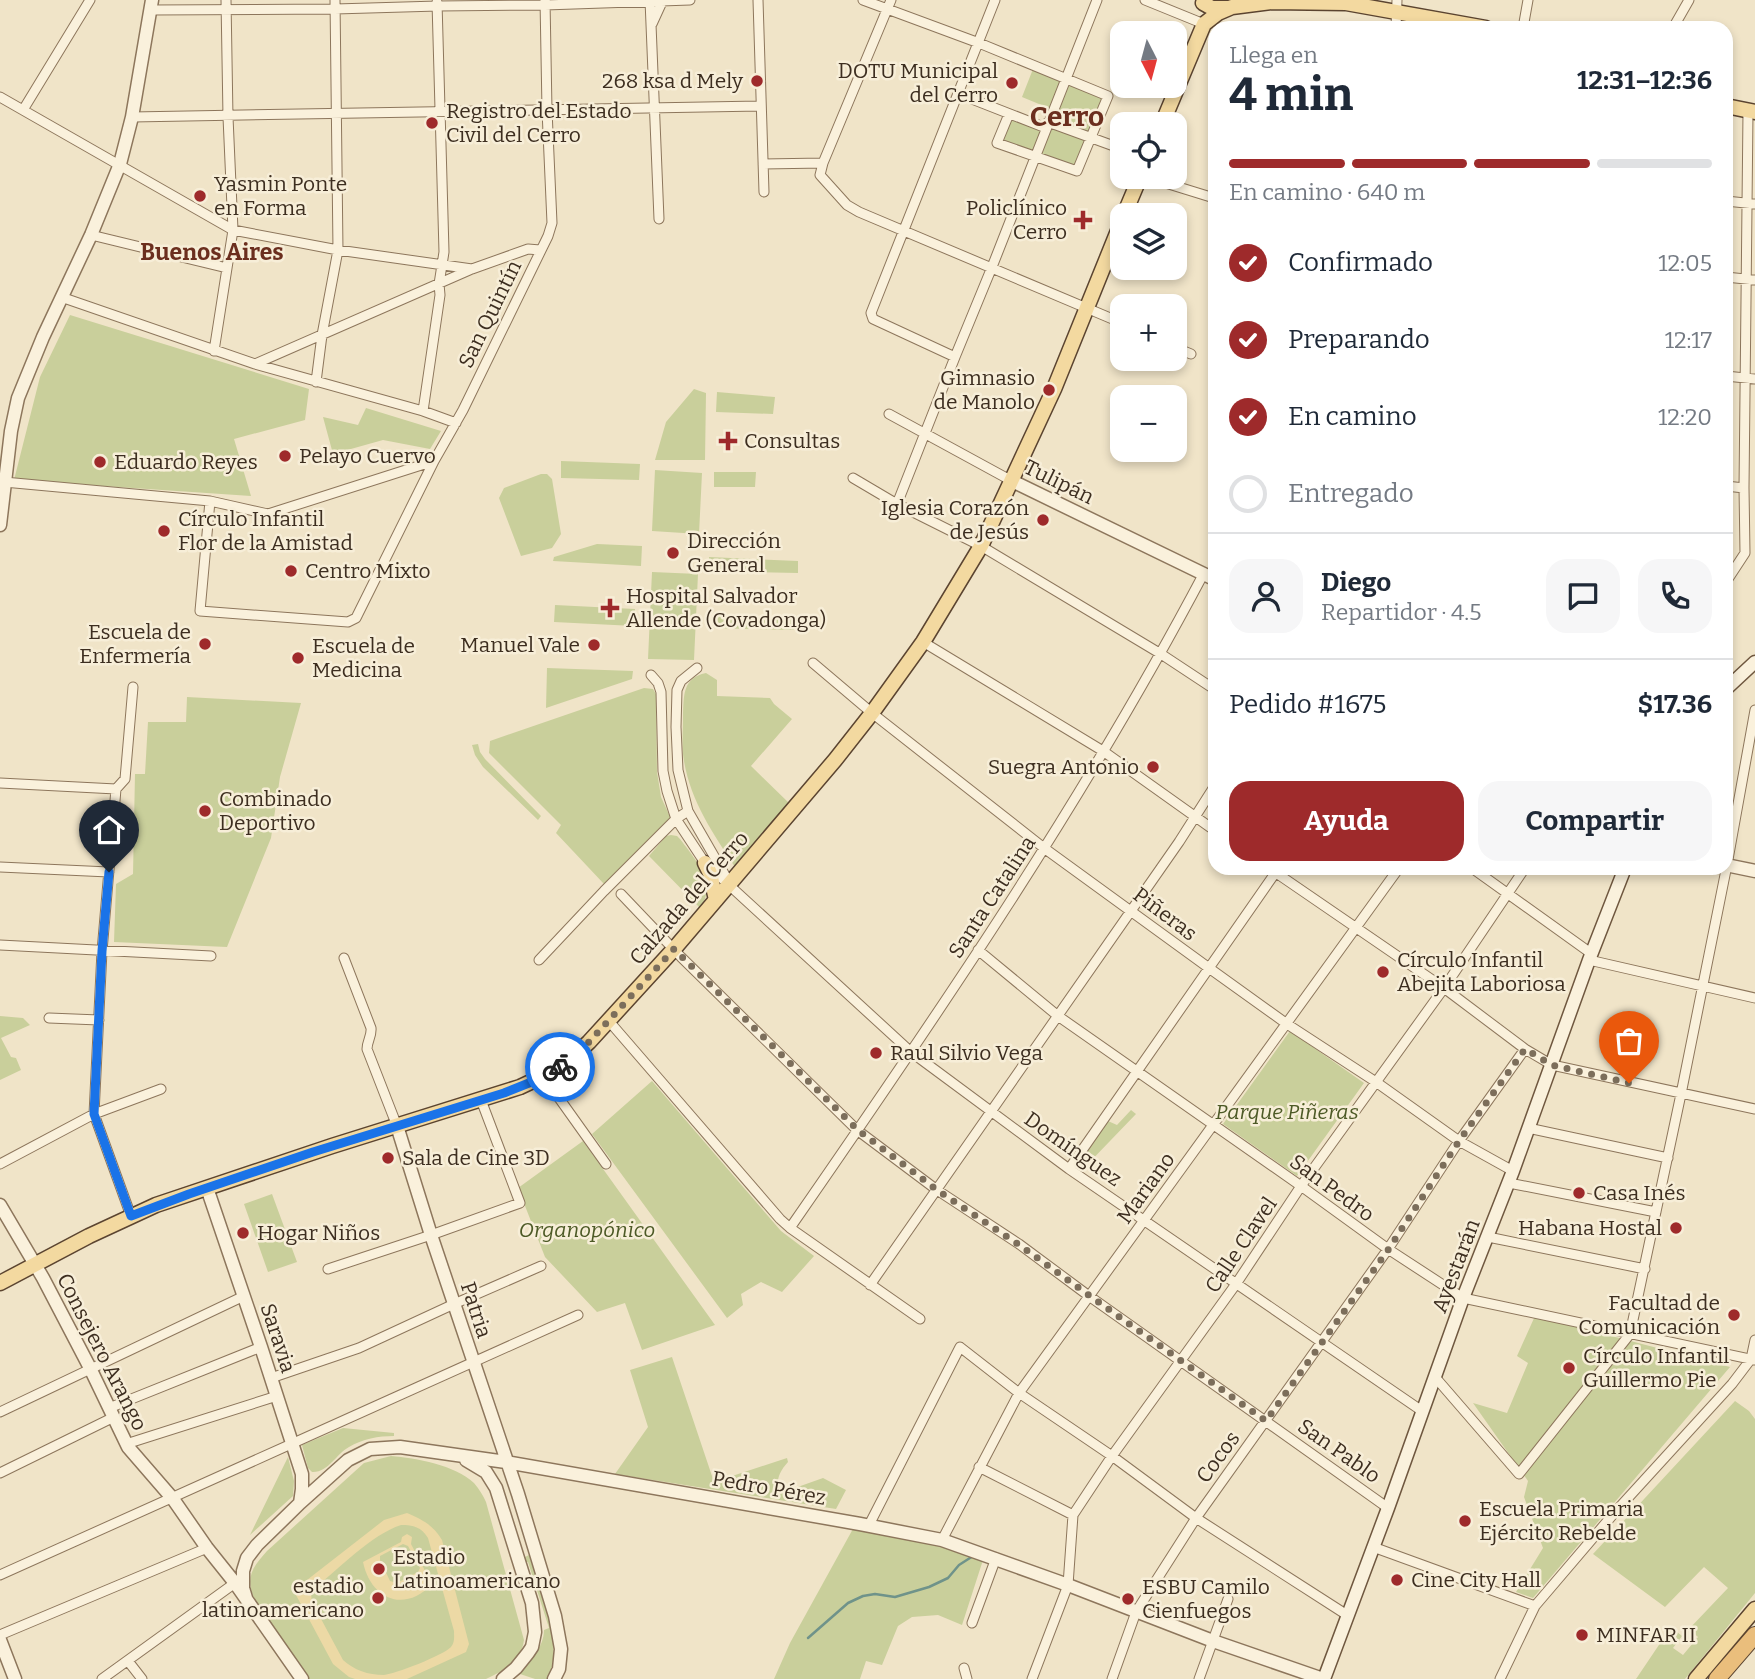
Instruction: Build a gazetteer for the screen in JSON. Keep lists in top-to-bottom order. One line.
{"streets":{"main road":["Calzada del Cerro"],"street":["San Quintín","Tulipán","Santa Catalina","Piñeras","Domínguez","Mariano","San Pedro","Calle Clavel","Ayestarán","Patria","Saravia","Consejero Arango","San Pablo","Cocos","Pedro Pérez"]},"crossings":[["Tulipán","Calzada del Cerro"],["Santa Catalina","Piñeras"],["Santa Catalina","Domínguez"],["Santa Catalina","San Pedro"],["Santa Catalina","San Pablo"],["Calzada del Cerro","Piñeras"],["Calzada del Cerro","Domínguez"],["Calzada del Cerro","Patria"],["Calzada del Cerro","Saravia"],["Calzada del Cerro","Consejero Arango"],["Calzada del Cerro","San Pablo"],["Piñeras","Mariano"],["Piñeras","Calle Clavel"],["Piñeras","Ayestarán"],["Piñeras","Cocos"],["Domínguez","Mariano"],["Domínguez","Calle Clavel"],["Domínguez","Ayestarán"],["Domínguez","Cocos"],["Mariano","San Pedro"],["Mariano","San Pablo"],["Mariano","Pedro Pérez"],["San Pedro","Calle Clavel"],["San Pedro","Ayestarán"],["San Pedro","Cocos"],["Calle Clavel","San Pablo"],["Calle Clavel","Pedro Pérez"],["Ayestarán","San Pablo"],["Ayestarán","Pedro Pérez"],["Patria","Pedro Pérez"],["Saravia","Pedro Pérez"],["Consejero Arango","Pedro Pérez"],["San Pablo","Cocos"],["Cocos","Pedro Pérez"]],"districts":["Cerro","Buenos Aires"],"parks":["Parque Piñeras","Organopónico"],"places":{"other":["268 ksa d Mely","DOTU Municipal del Cerro","Registro del Estado Civil del Cerro","Yasmin Ponte en Forma","Gimnasio de Manolo","Pelayo Cuervo","Eduardo Reyes","Iglesia Corazón de Jesús","Círculo Infantil Flor de la Amistad","Dirección General","Centro Mixto","Escuela de Enfermería","Manuel Vale","Escuela de Medicina","Suegra Antonio","Combinado Deportivo","Círculo Infantil Abejita Laboriosa","Raul Silvio Vega","Sala de Cine 3D","Casa Inés","Habana Hostal","Hogar Niños","Facultad de Comunicación","Círculo Infantil Guillermo Pie","Escuela Primaria Ejército Rebelde","Estadio Latinoamericano","Cine City Hall","estadio latinoamericano","ESBU Camilo Cienfuegos","MINFAR II"],"health":["Policlínico Cerro","Consultas","Hospital Salvador Allende (Covadonga)"]},"north":"bottom","page":{"map_buttons":["+","−"],"heading":["4 min","Llega en","12:31–12:36"],"panel":["Diego","Repartidor · 4.5","Pedido #1675","$17.36"],"bar":"En camino · 640 m","list":[["Confirmado","12:05"],["Preparando","12:17"],["En camino","12:20"],"Entregado"],"buttons":["Ayuda","Compartir"]}}
